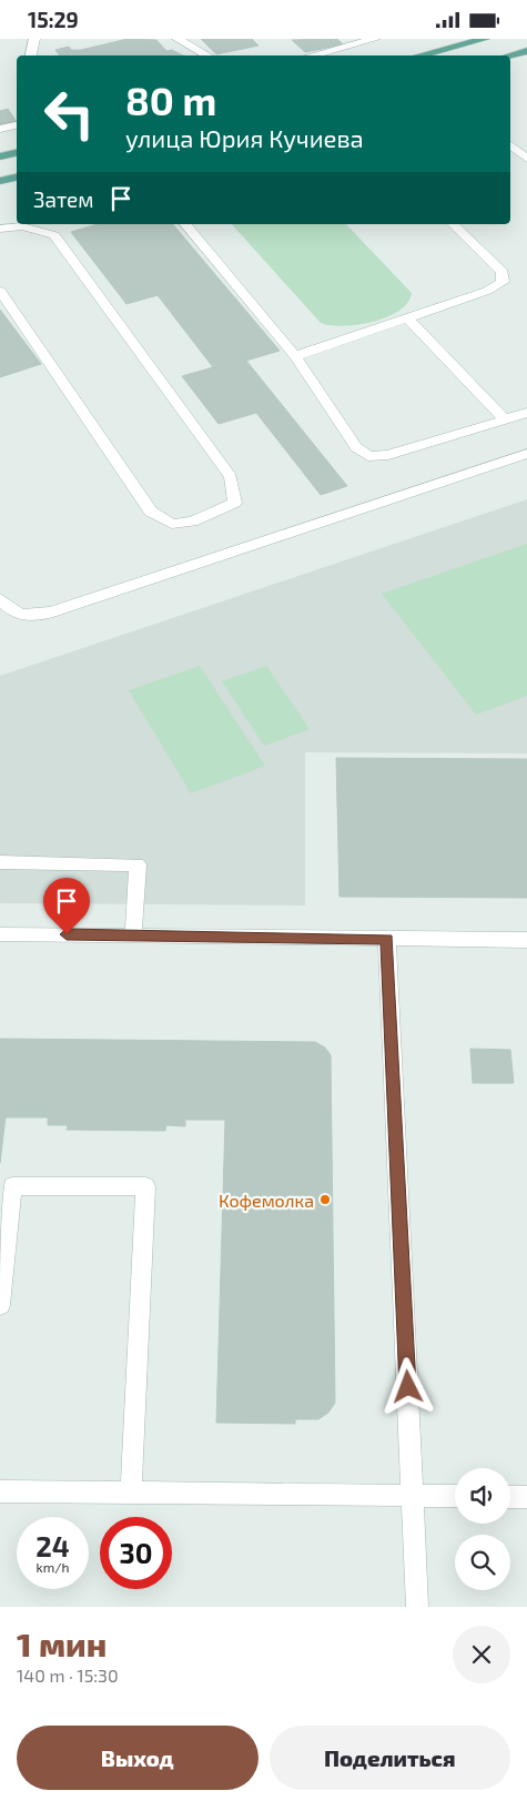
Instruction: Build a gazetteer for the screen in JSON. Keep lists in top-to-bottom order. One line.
{"places":["Кофемолка"],"page":{"status":"15:29","turn":["80 m","улица Юрия Кучиева"],"then":"Затем","speed":"24 km/h","limit":"30","heading":["1 мин","140 m · 15:30"],"buttons":["Выход","Поделиться"]}}
